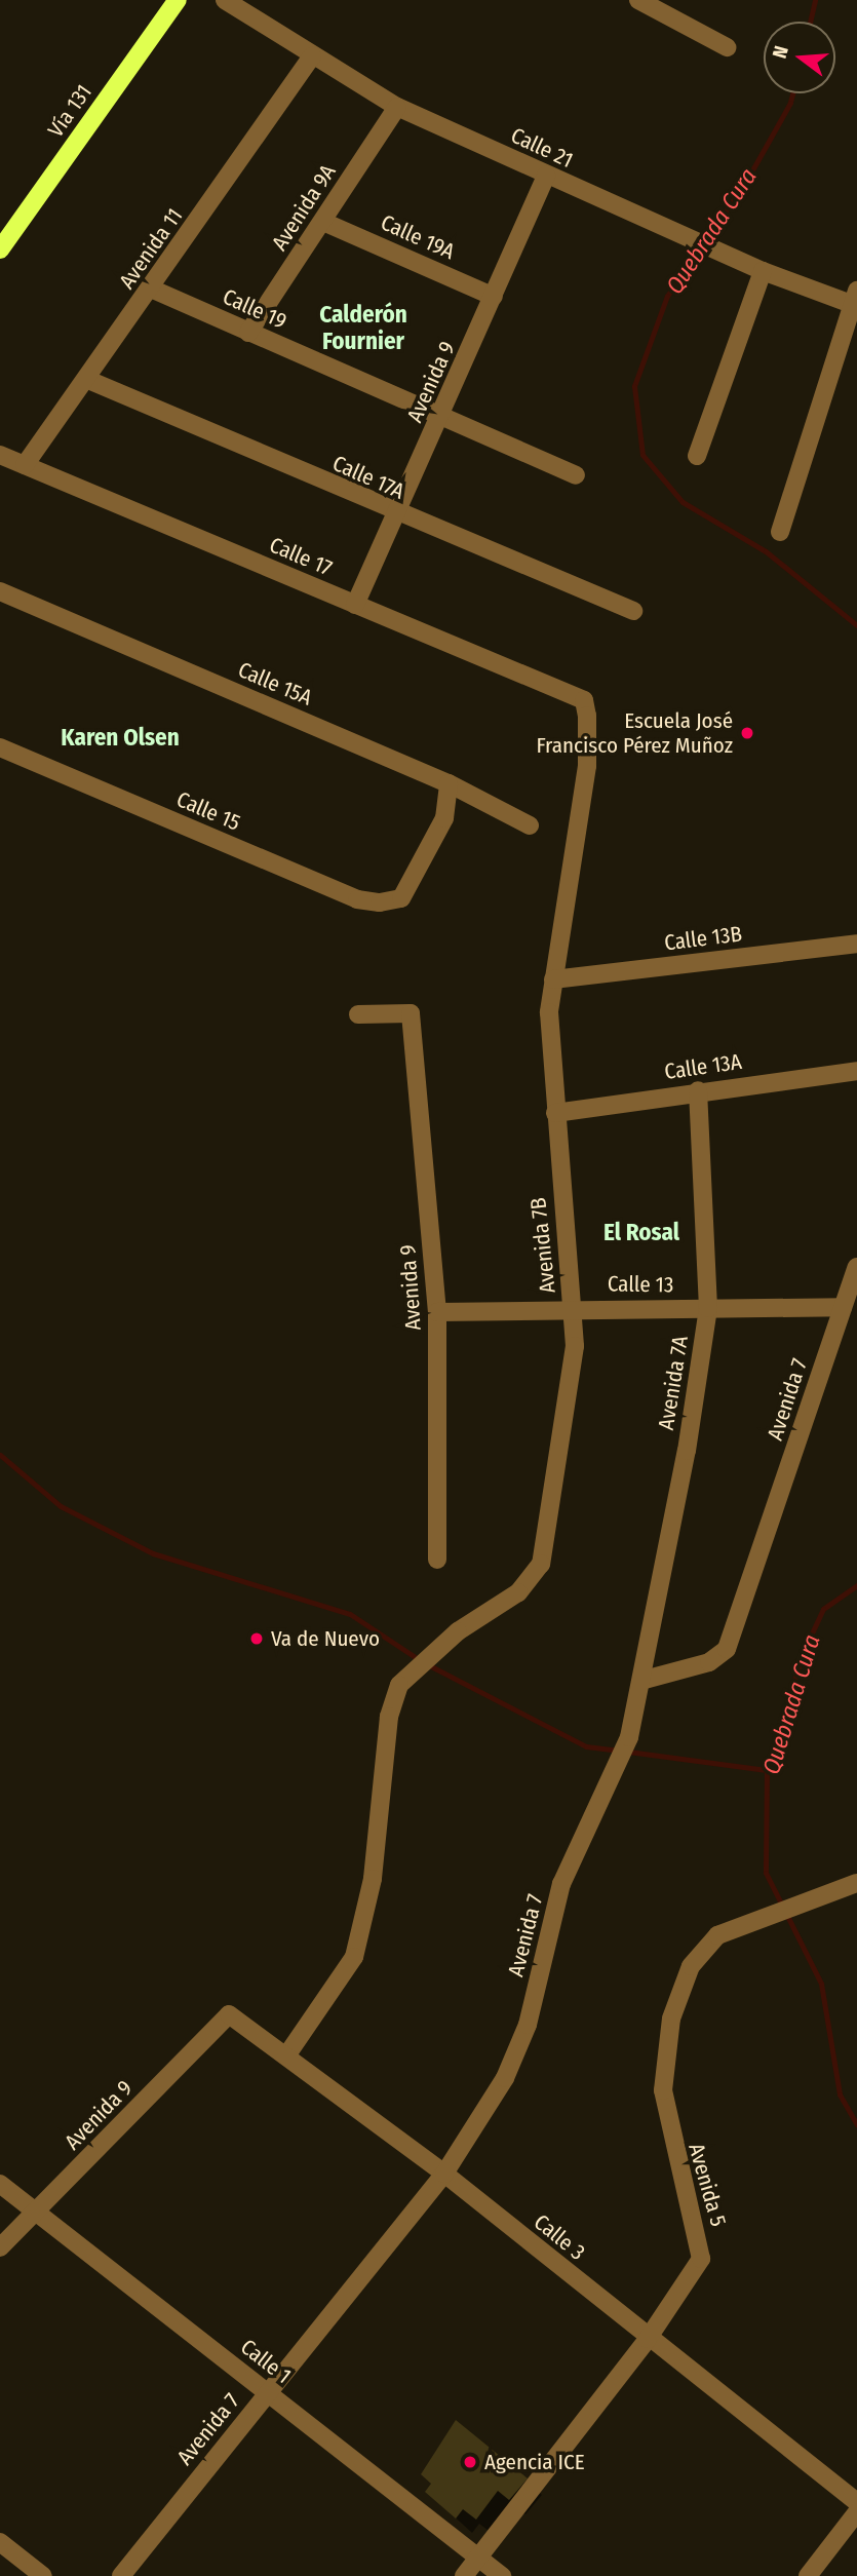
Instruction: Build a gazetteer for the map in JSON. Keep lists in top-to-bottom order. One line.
{"streets":{"main road":["Vía 131"],"street":["Calle 21","Avenida 9A","Calle 19A","Avenida 11","Calle 19","Avenida 9","Calle 17A","Calle 17","Calle 15A","Calle 15","Calle 13B","Calle 13A","Avenida 7B","Calle 13","Avenida 7A","Avenida 7","Avenida 5","Calle 3","Calle 1"]},"crossings":[["Calle 21","Avenida 9A"],["Calle 21","Avenida 11"],["Calle 21","Avenida 9"],["Avenida 9A","Calle 19A"],["Avenida 9A","Calle 19"],["Calle 19A","Avenida 9"],["Avenida 11","Calle 19"],["Avenida 11","Calle 17A"],["Avenida 11","Calle 17"],["Calle 19","Avenida 9"],["Avenida 9","Calle 17A"],["Avenida 9","Calle 17"],["Avenida 9","Calle 13"],["Avenida 9","Calle 3"],["Avenida 9","Calle 1"],["Calle 17","Avenida 7B"],["Calle 15A","Calle 15"],["Calle 13B","Avenida 7B"],["Calle 13A","Avenida 7B"],["Calle 13A","Avenida 7A"],["Avenida 7B","Calle 13"],["Avenida 7B","Calle 3"],["Calle 13","Avenida 7A"],["Calle 13","Avenida 7"],["Avenida 7A","Avenida 7"],["Avenida 7","Calle 3"],["Avenida 7","Calle 1"],["Avenida 5","Calle 3"],["Avenida 5","Calle 1"]],"districts":["Calderón Fournier","Karen Olsen","El Rosal"],"water":["Quebrada Cura"],"places":["Escuela José Francisco Pérez Muñoz","Va de Nuevo","Agencia ICE"],"north":"left"}
